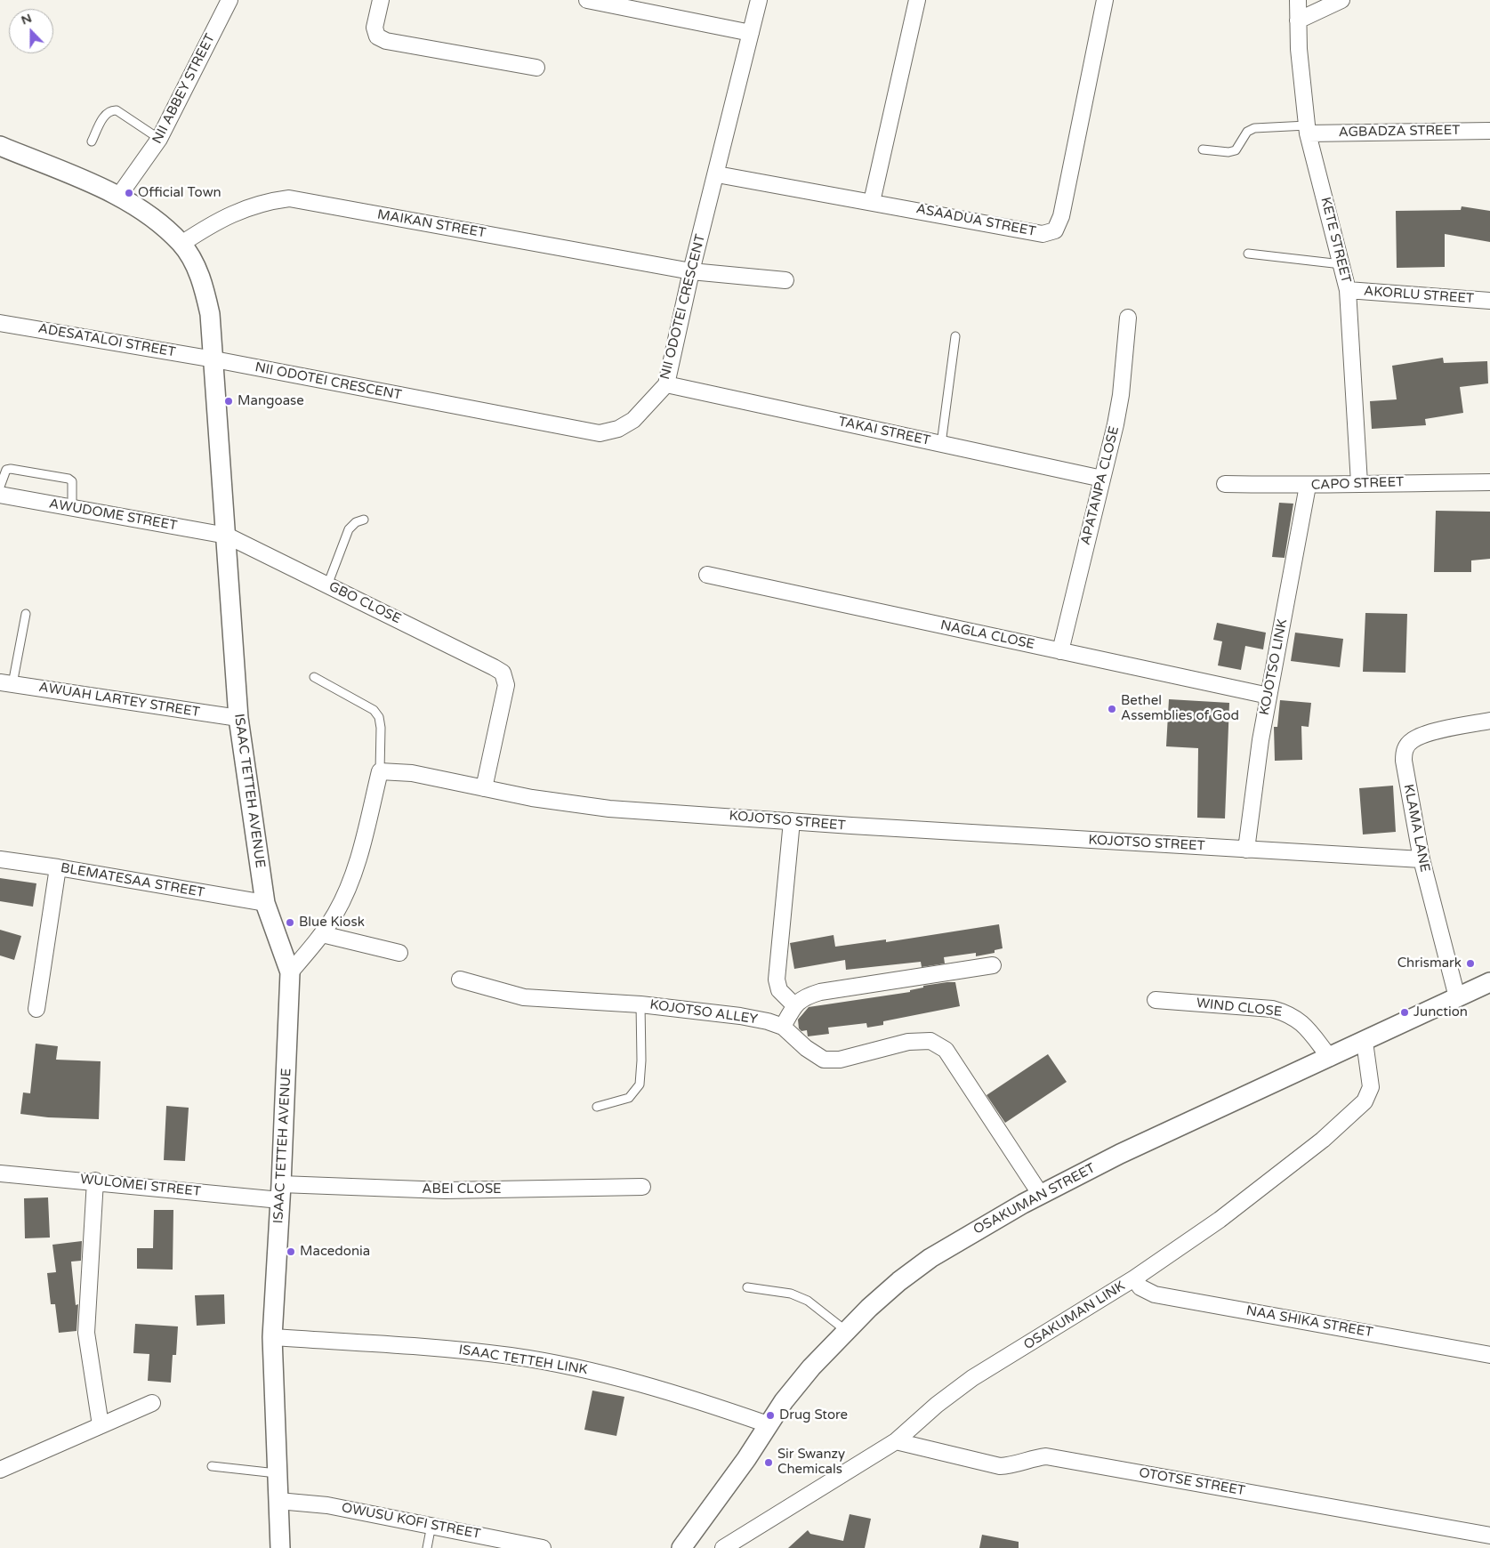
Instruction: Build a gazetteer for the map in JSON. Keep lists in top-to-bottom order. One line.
{"streets":{"street":["NII ABBEY STREET","AGBADZA STREET","ASAADUA STREET","MAIKAN STREET","KETE STREET","AKORLU STREET","NII ODOTEI CRESCENT","ADESATALOI STREET","TAKAI STREET","CAPO STREET","APATANPA CLOSE","AWUDOME STREET","GBO CLOSE","NAGLA CLOSE","KOJOTSO LINK","AWUAH LARTEY STREET","ISAAC TETTEH AVENUE","KOJOTSO STREET","KLAMA LANE","BLEMATESAA STREET","WIND CLOSE","KOJOTSO ALLEY","WULOMEI STREET","ABEI CLOSE","OSAKUMAN STREET","OSAKUMAN LINK","NAA SHIKA STREET","ISAAC TETTEH LINK","OTOTSE STREET","OWUSU KOFI STREET"]},"crossings":[["NII ABBEY STREET","ISAAC TETTEH AVENUE"],["AGBADZA STREET","KETE STREET"],["ASAADUA STREET","NII ODOTEI CRESCENT"],["MAIKAN STREET","NII ODOTEI CRESCENT"],["MAIKAN STREET","ISAAC TETTEH AVENUE"],["KETE STREET","AKORLU STREET"],["KETE STREET","CAPO STREET"],["NII ODOTEI CRESCENT","ADESATALOI STREET"],["NII ODOTEI CRESCENT","TAKAI STREET"],["NII ODOTEI CRESCENT","ISAAC TETTEH AVENUE"],["ADESATALOI STREET","ISAAC TETTEH AVENUE"],["TAKAI STREET","APATANPA CLOSE"],["CAPO STREET","KOJOTSO LINK"],["APATANPA CLOSE","NAGLA CLOSE"],["AWUDOME STREET","GBO CLOSE"],["AWUDOME STREET","ISAAC TETTEH AVENUE"],["GBO CLOSE","ISAAC TETTEH AVENUE"],["GBO CLOSE","KOJOTSO STREET"],["NAGLA CLOSE","KOJOTSO LINK"],["KOJOTSO LINK","KOJOTSO STREET"],["AWUAH LARTEY STREET","ISAAC TETTEH AVENUE"],["ISAAC TETTEH AVENUE","BLEMATESAA STREET"],["ISAAC TETTEH AVENUE","WULOMEI STREET"],["ISAAC TETTEH AVENUE","ABEI CLOSE"],["ISAAC TETTEH AVENUE","ISAAC TETTEH LINK"],["ISAAC TETTEH AVENUE","OWUSU KOFI STREET"],["KOJOTSO STREET","KLAMA LANE"],["KLAMA LANE","OSAKUMAN STREET"],["WIND CLOSE","OSAKUMAN STREET"],["KOJOTSO ALLEY","OSAKUMAN STREET"],["WULOMEI STREET","ABEI CLOSE"],["OSAKUMAN STREET","OSAKUMAN LINK"],["OSAKUMAN STREET","ISAAC TETTEH LINK"],["OSAKUMAN LINK","NAA SHIKA STREET"],["OSAKUMAN LINK","OTOTSE STREET"]],"places":["Official Town","Mangoase","Bethel Assemblies of God","Blue Kiosk","Chrismark","Junction","Macedonia","Drug Store","Sir Swanzy Chemicals"],"north":"top"}
